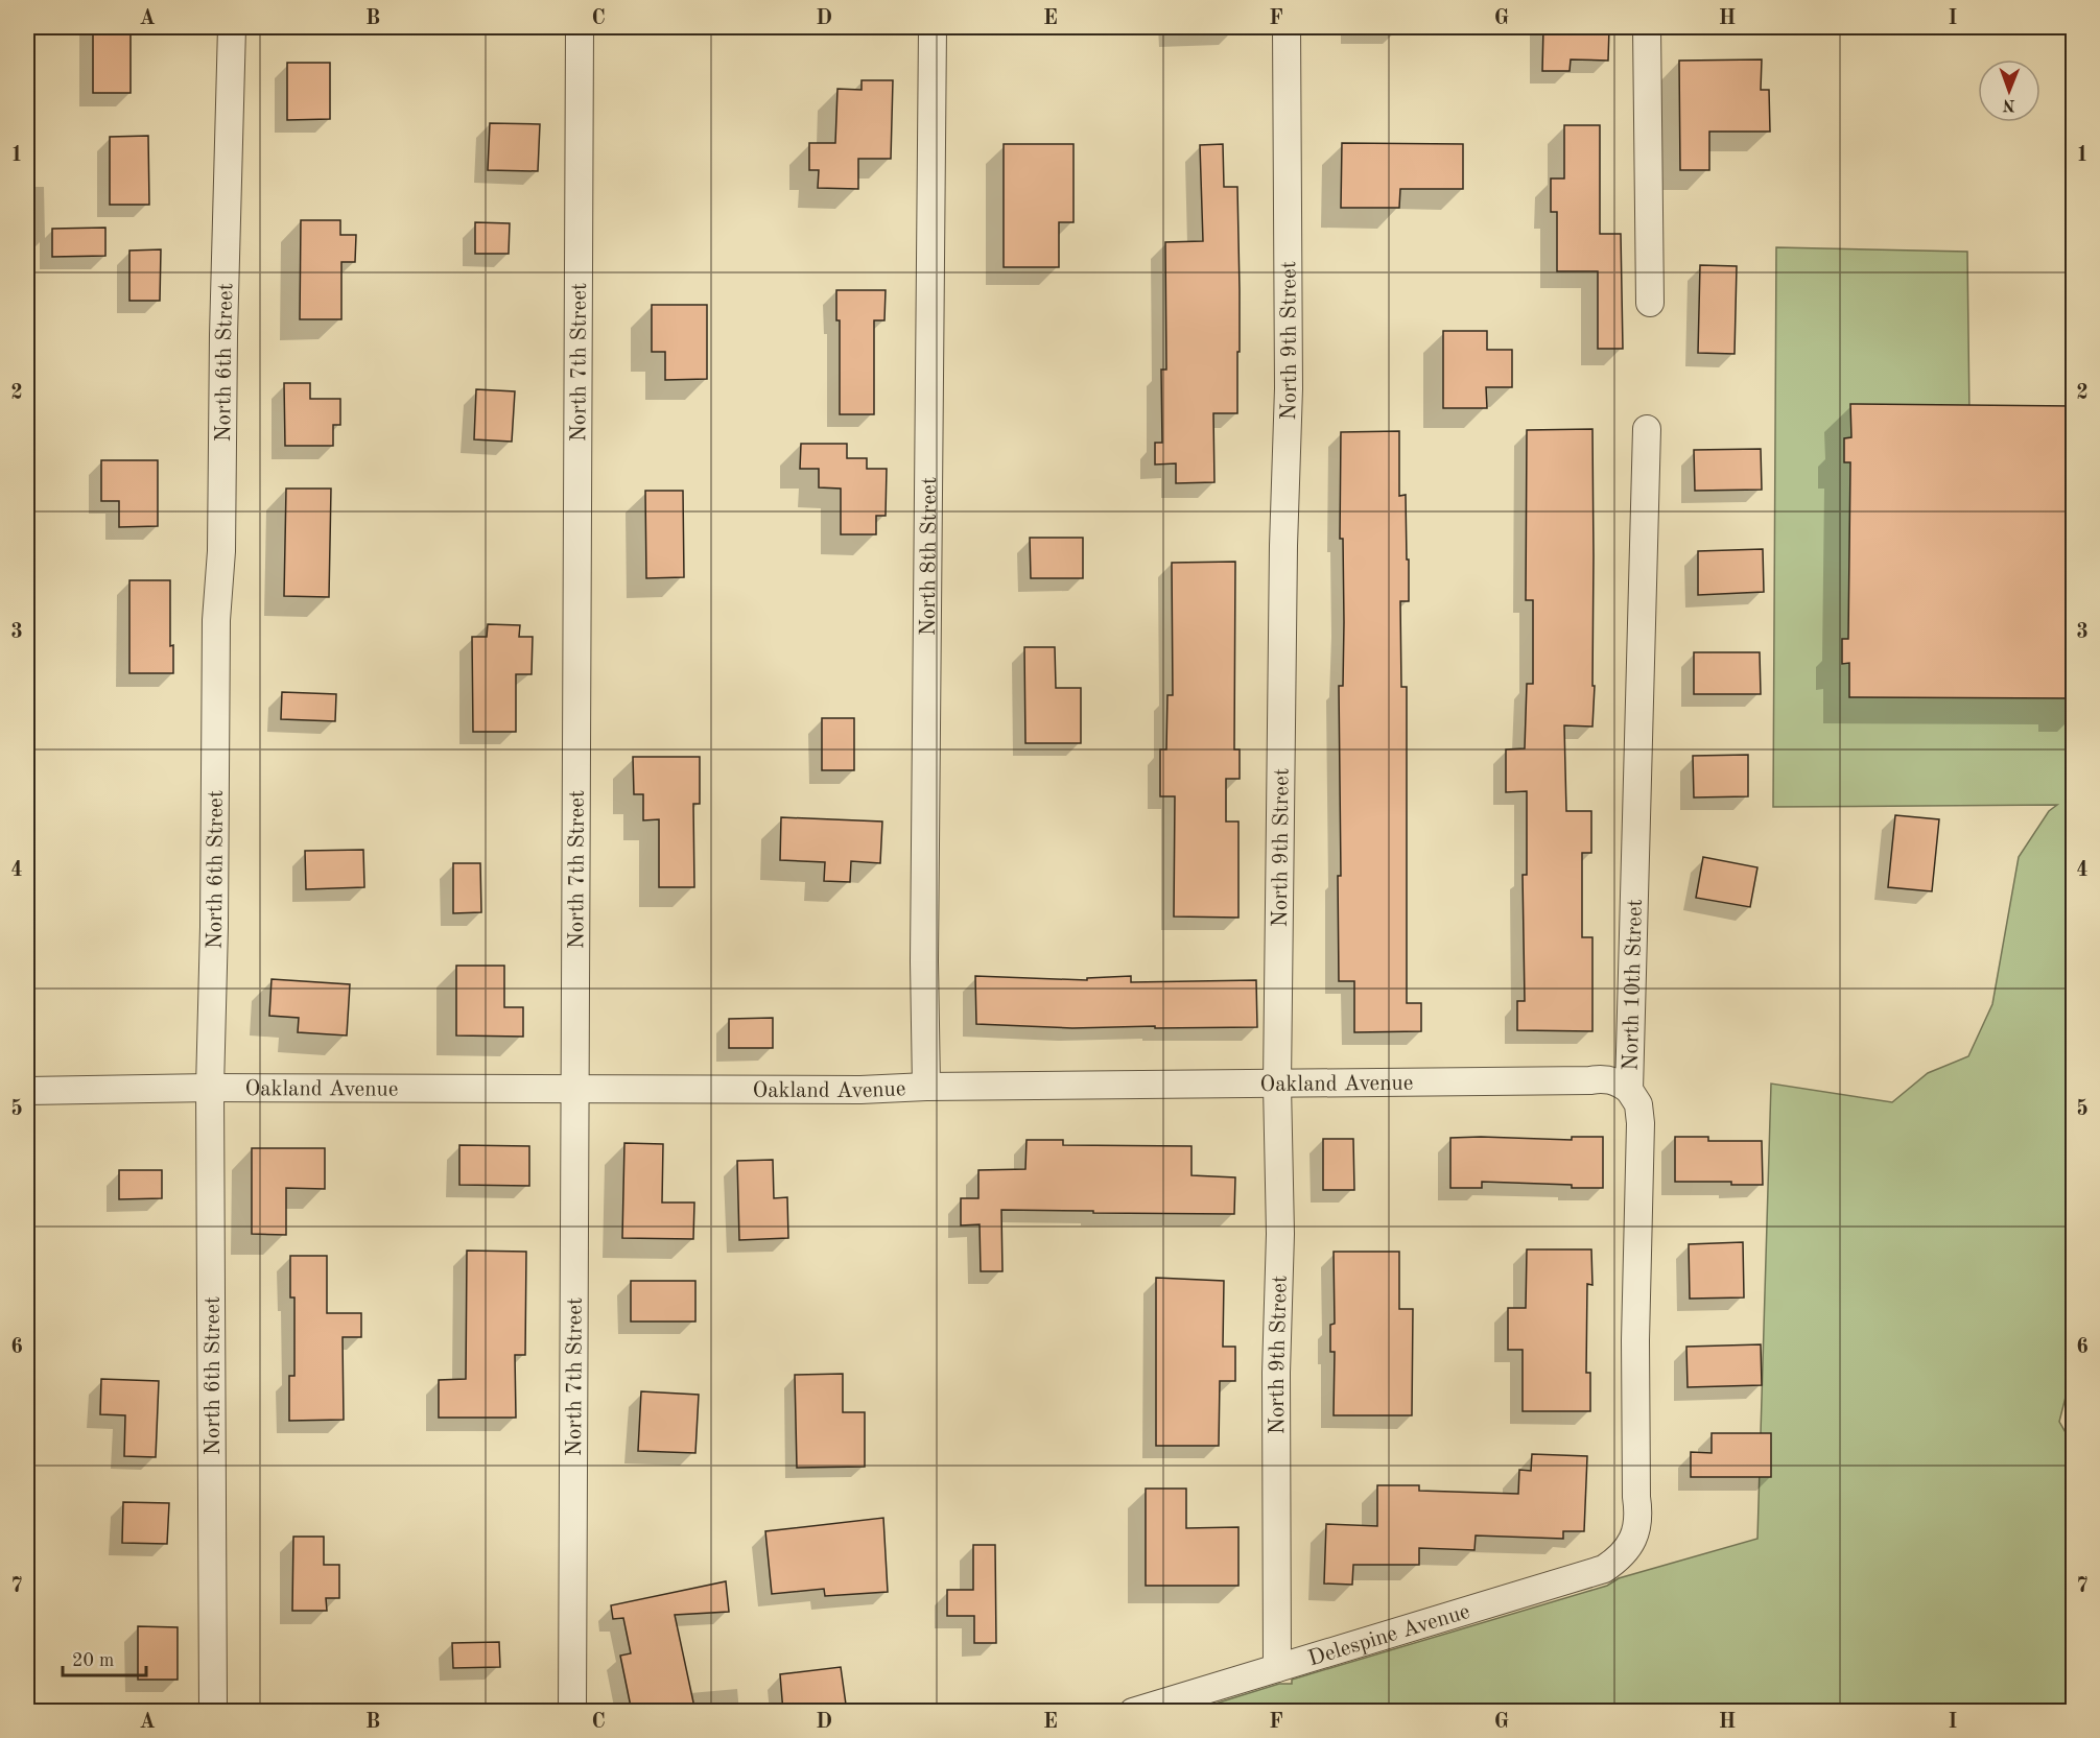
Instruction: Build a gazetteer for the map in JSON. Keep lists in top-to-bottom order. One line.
{"streets":{"street":["North 9th Street","North 6th Street","North 7th Street","North 8th Street","North 10th Street","Oakland Avenue","Delespine Avenue"]},"crossings":[["North 9th Street","Oakland Avenue"],["North 9th Street","Delespine Avenue"],["North 6th Street","Oakland Avenue"],["North 7th Street","Oakland Avenue"],["North 8th Street","Oakland Avenue"],["North 10th Street","Oakland Avenue"],["North 10th Street","Delespine Avenue"]],"scale_bar":"20 m","north":"bottom","grid":{"columns":["A","B","C","D","E","F","G","H","I"],"rows":["1","2","3","4","5","6","7"]}}
